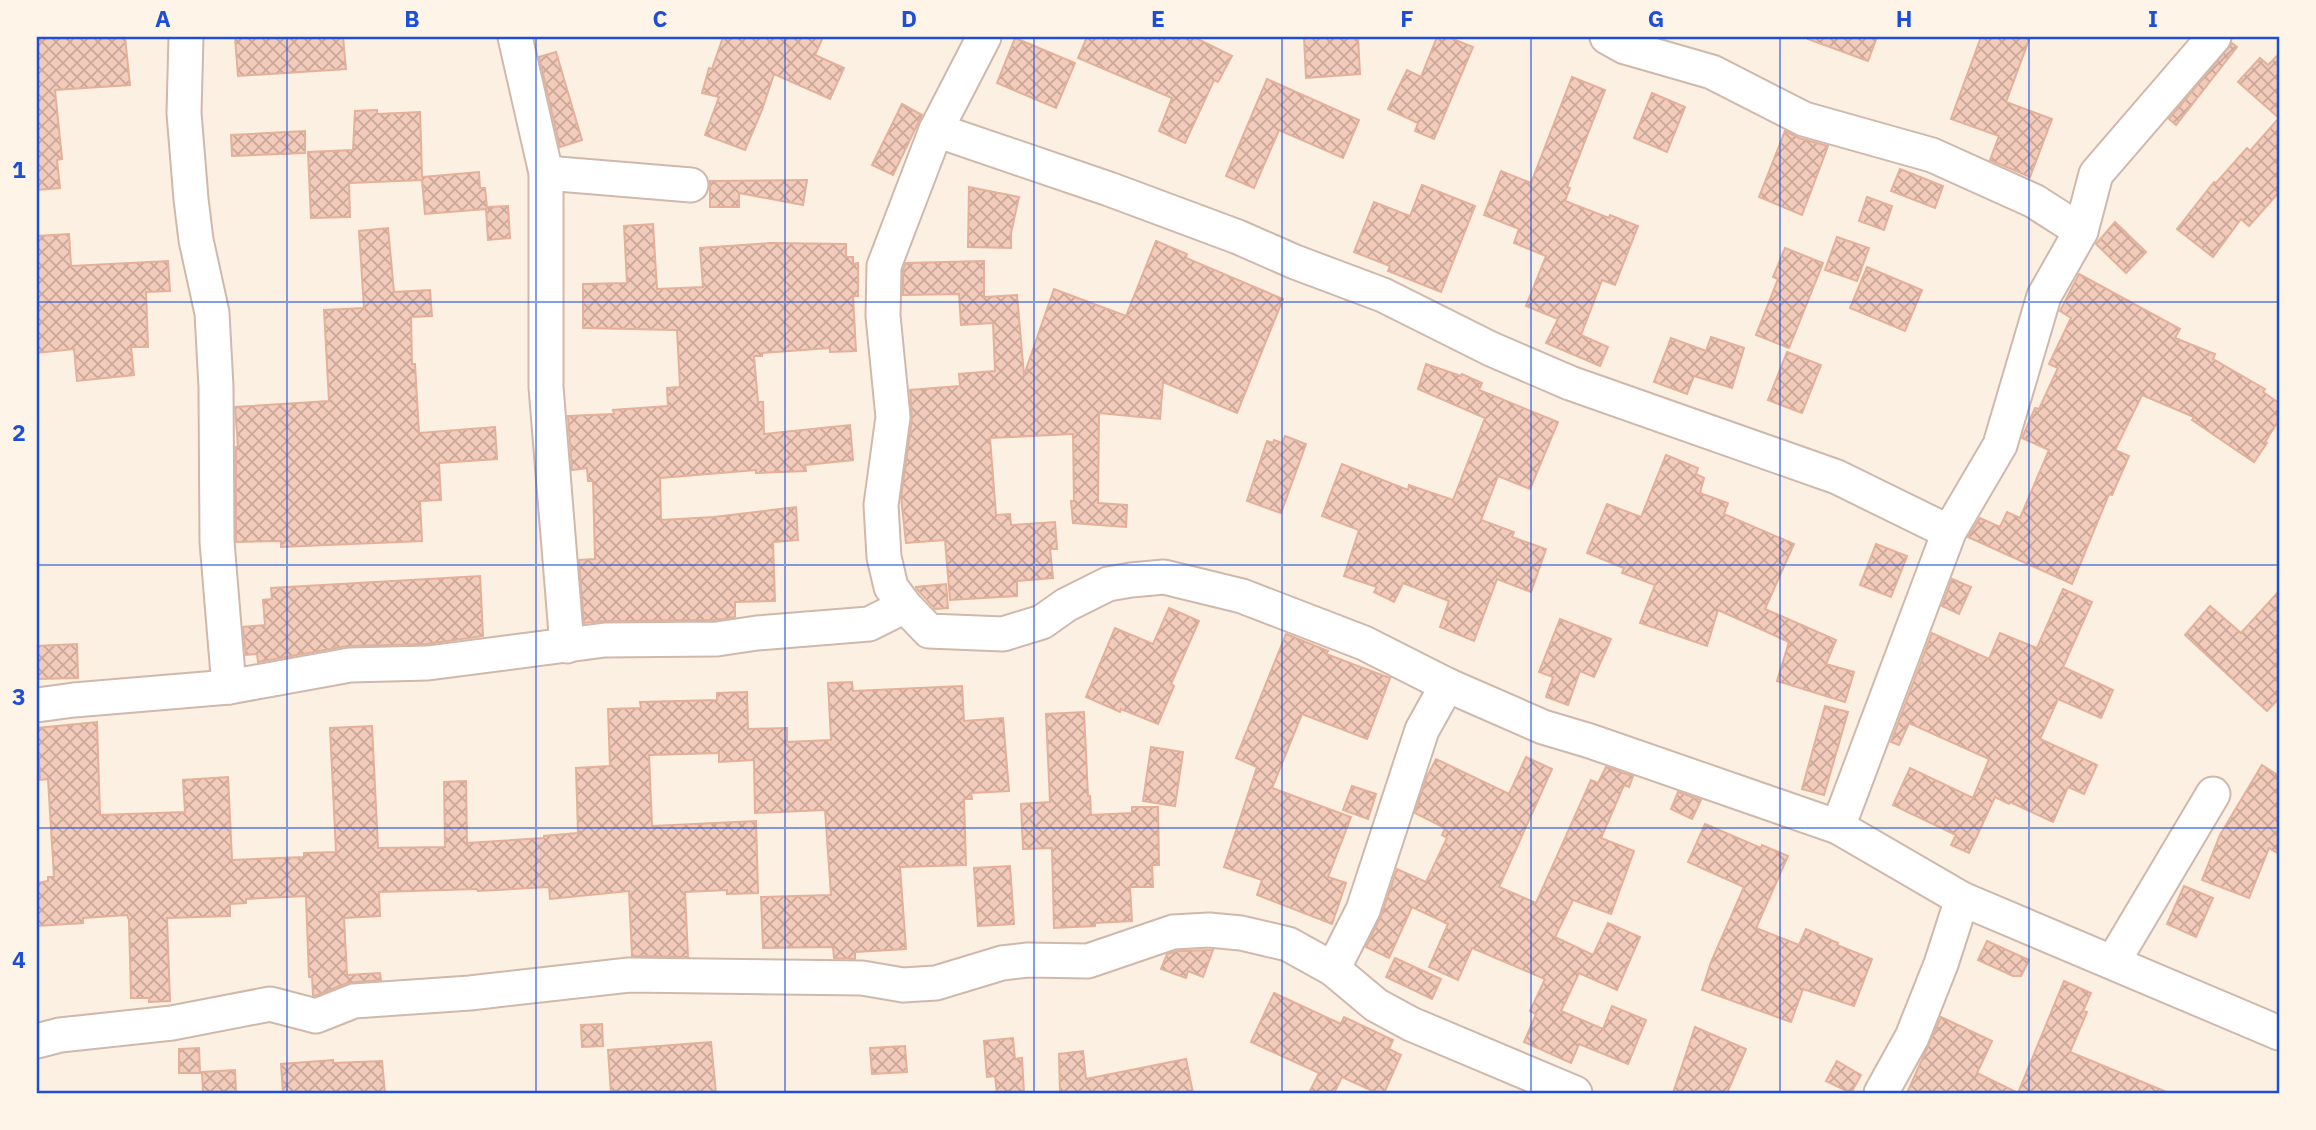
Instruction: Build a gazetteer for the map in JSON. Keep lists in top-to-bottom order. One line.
{"grid":{"columns":["A","B","C","D","E","F","G","H","I"],"rows":["1","2","3","4"]}}
